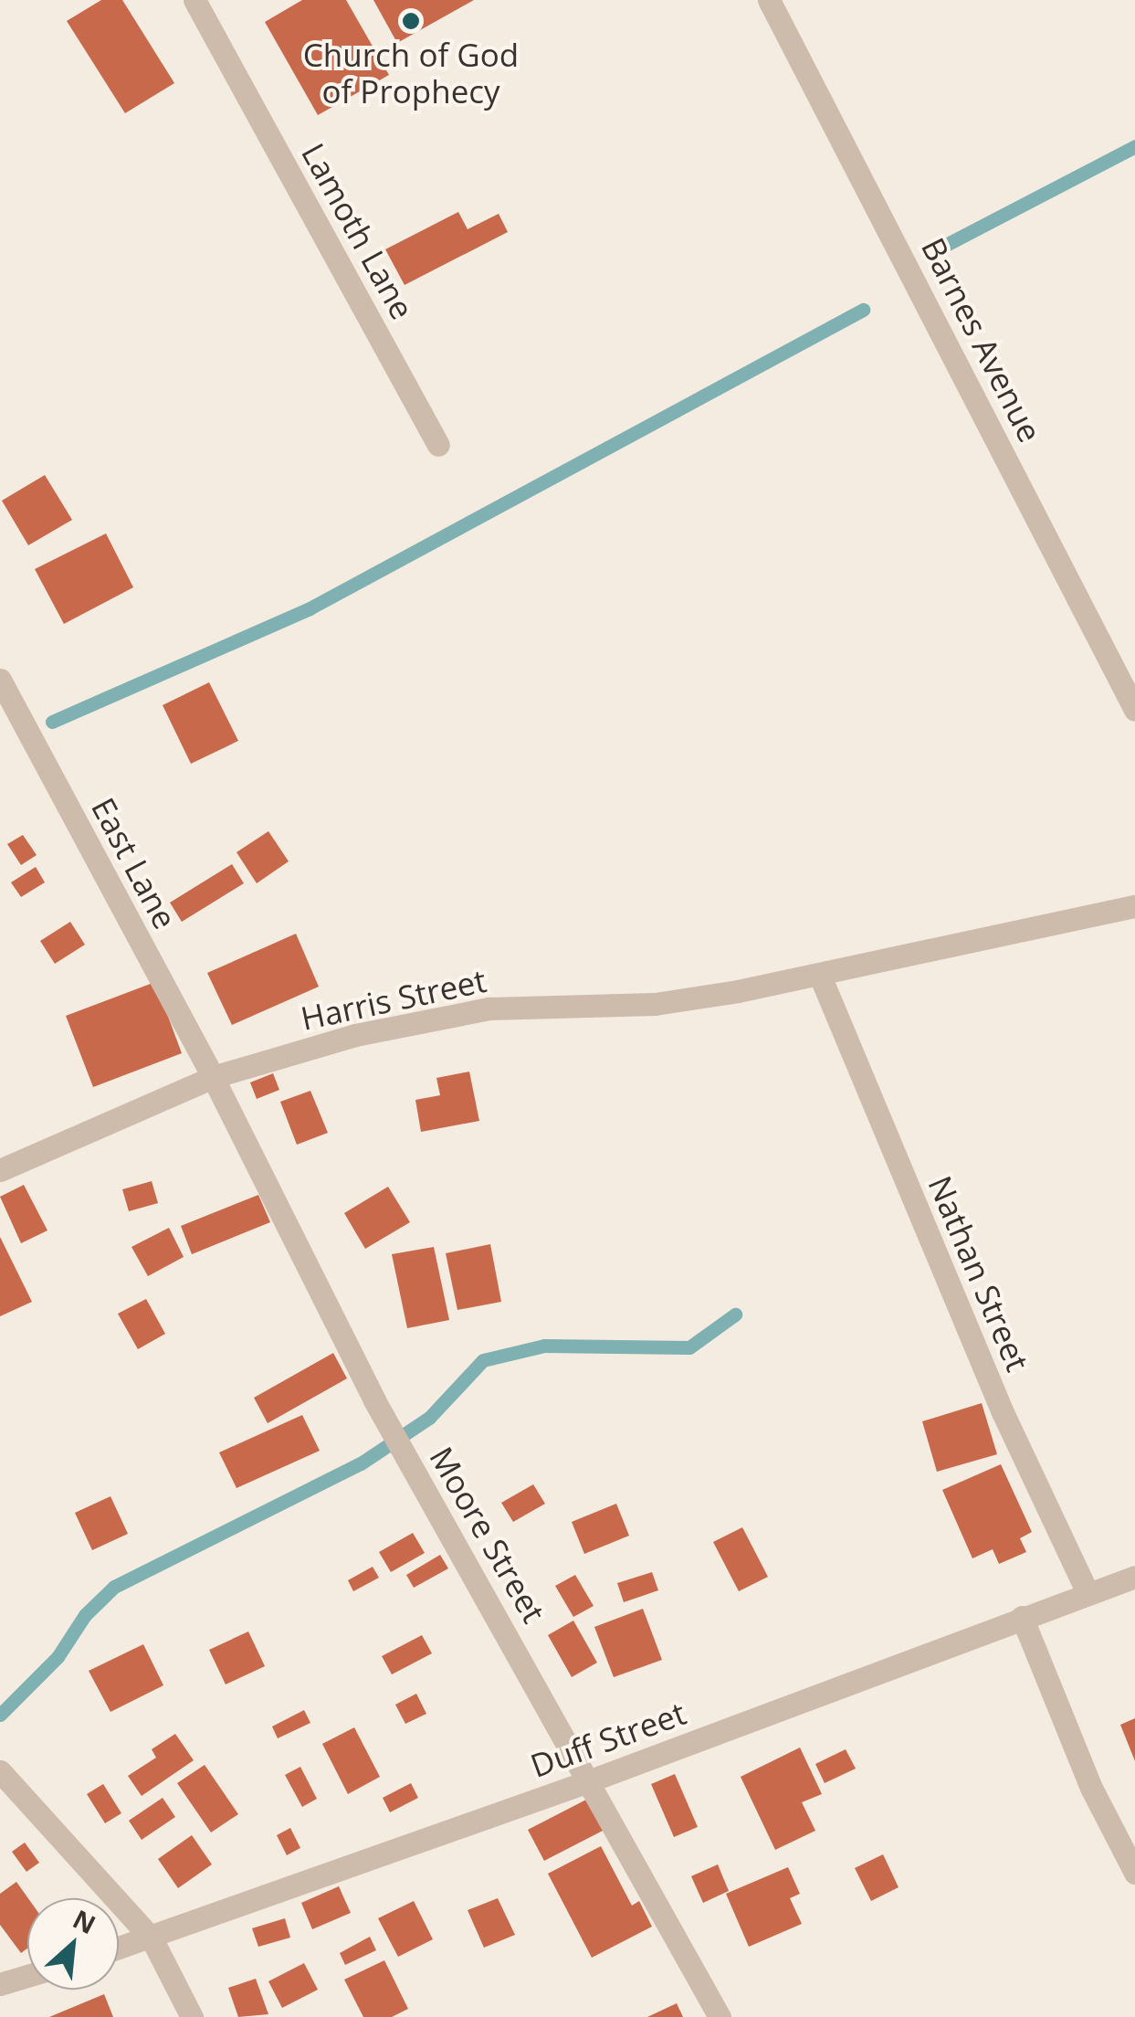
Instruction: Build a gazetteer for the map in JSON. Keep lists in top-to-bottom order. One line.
{"streets":{"street":["Lamoth Lane","Barnes Avenue","East Lane","Harris Street","Nathan Street","Moore Street","Duff Street"]},"crossings":[["East Lane","Harris Street"],["East Lane","Moore Street"],["Harris Street","Nathan Street"],["Harris Street","Moore Street"],["Nathan Street","Duff Street"],["Moore Street","Duff Street"]],"places":["Church of God of Prophecy"],"north":"top right"}
